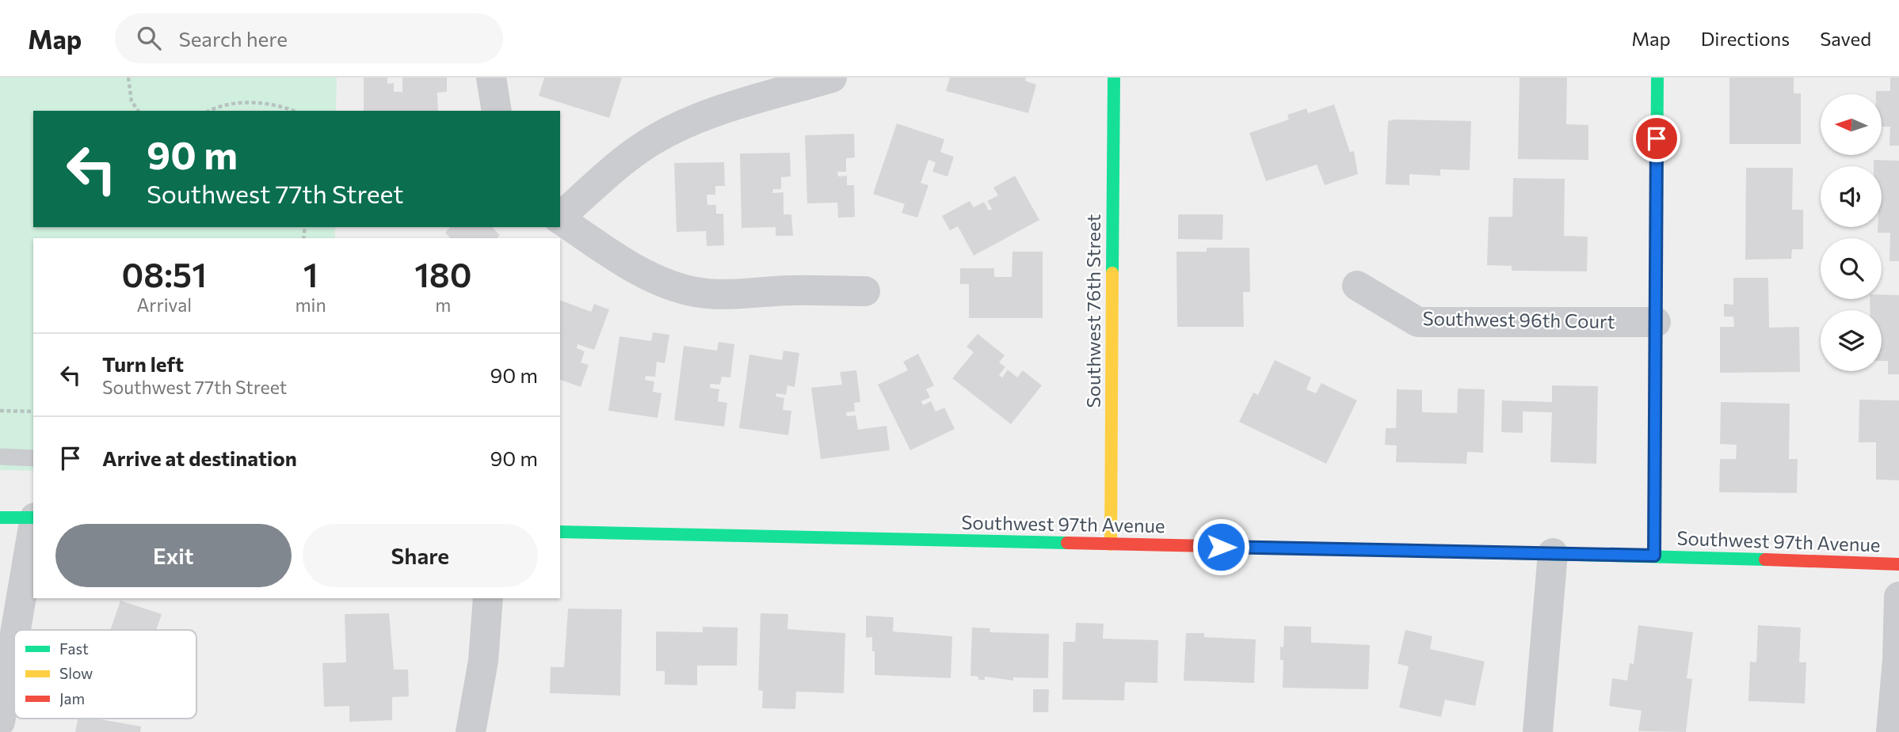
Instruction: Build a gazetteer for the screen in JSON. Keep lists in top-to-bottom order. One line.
{"streets":{"street":["Southwest 76th Street","Southwest 96th Court","Southwest 97th Avenue"]},"crossings":[["Southwest 76th Street","Southwest 97th Avenue"]],"legend":["Fast","Slow","Jam"],"north":"left","page":{"header":"Map","search":"Search here","nav":["Map","Directions","Saved"],"turn":["90 m","Southwest 77th Street"],"eta":["08:51","Arrival","1","min","180","m"],"list":[{"name":"Turn left","note":"Southwest 77th Street","value":"90 m"},{"name":"Arrive at destination","value":"90 m"}],"buttons":["Exit","Share"]}}
